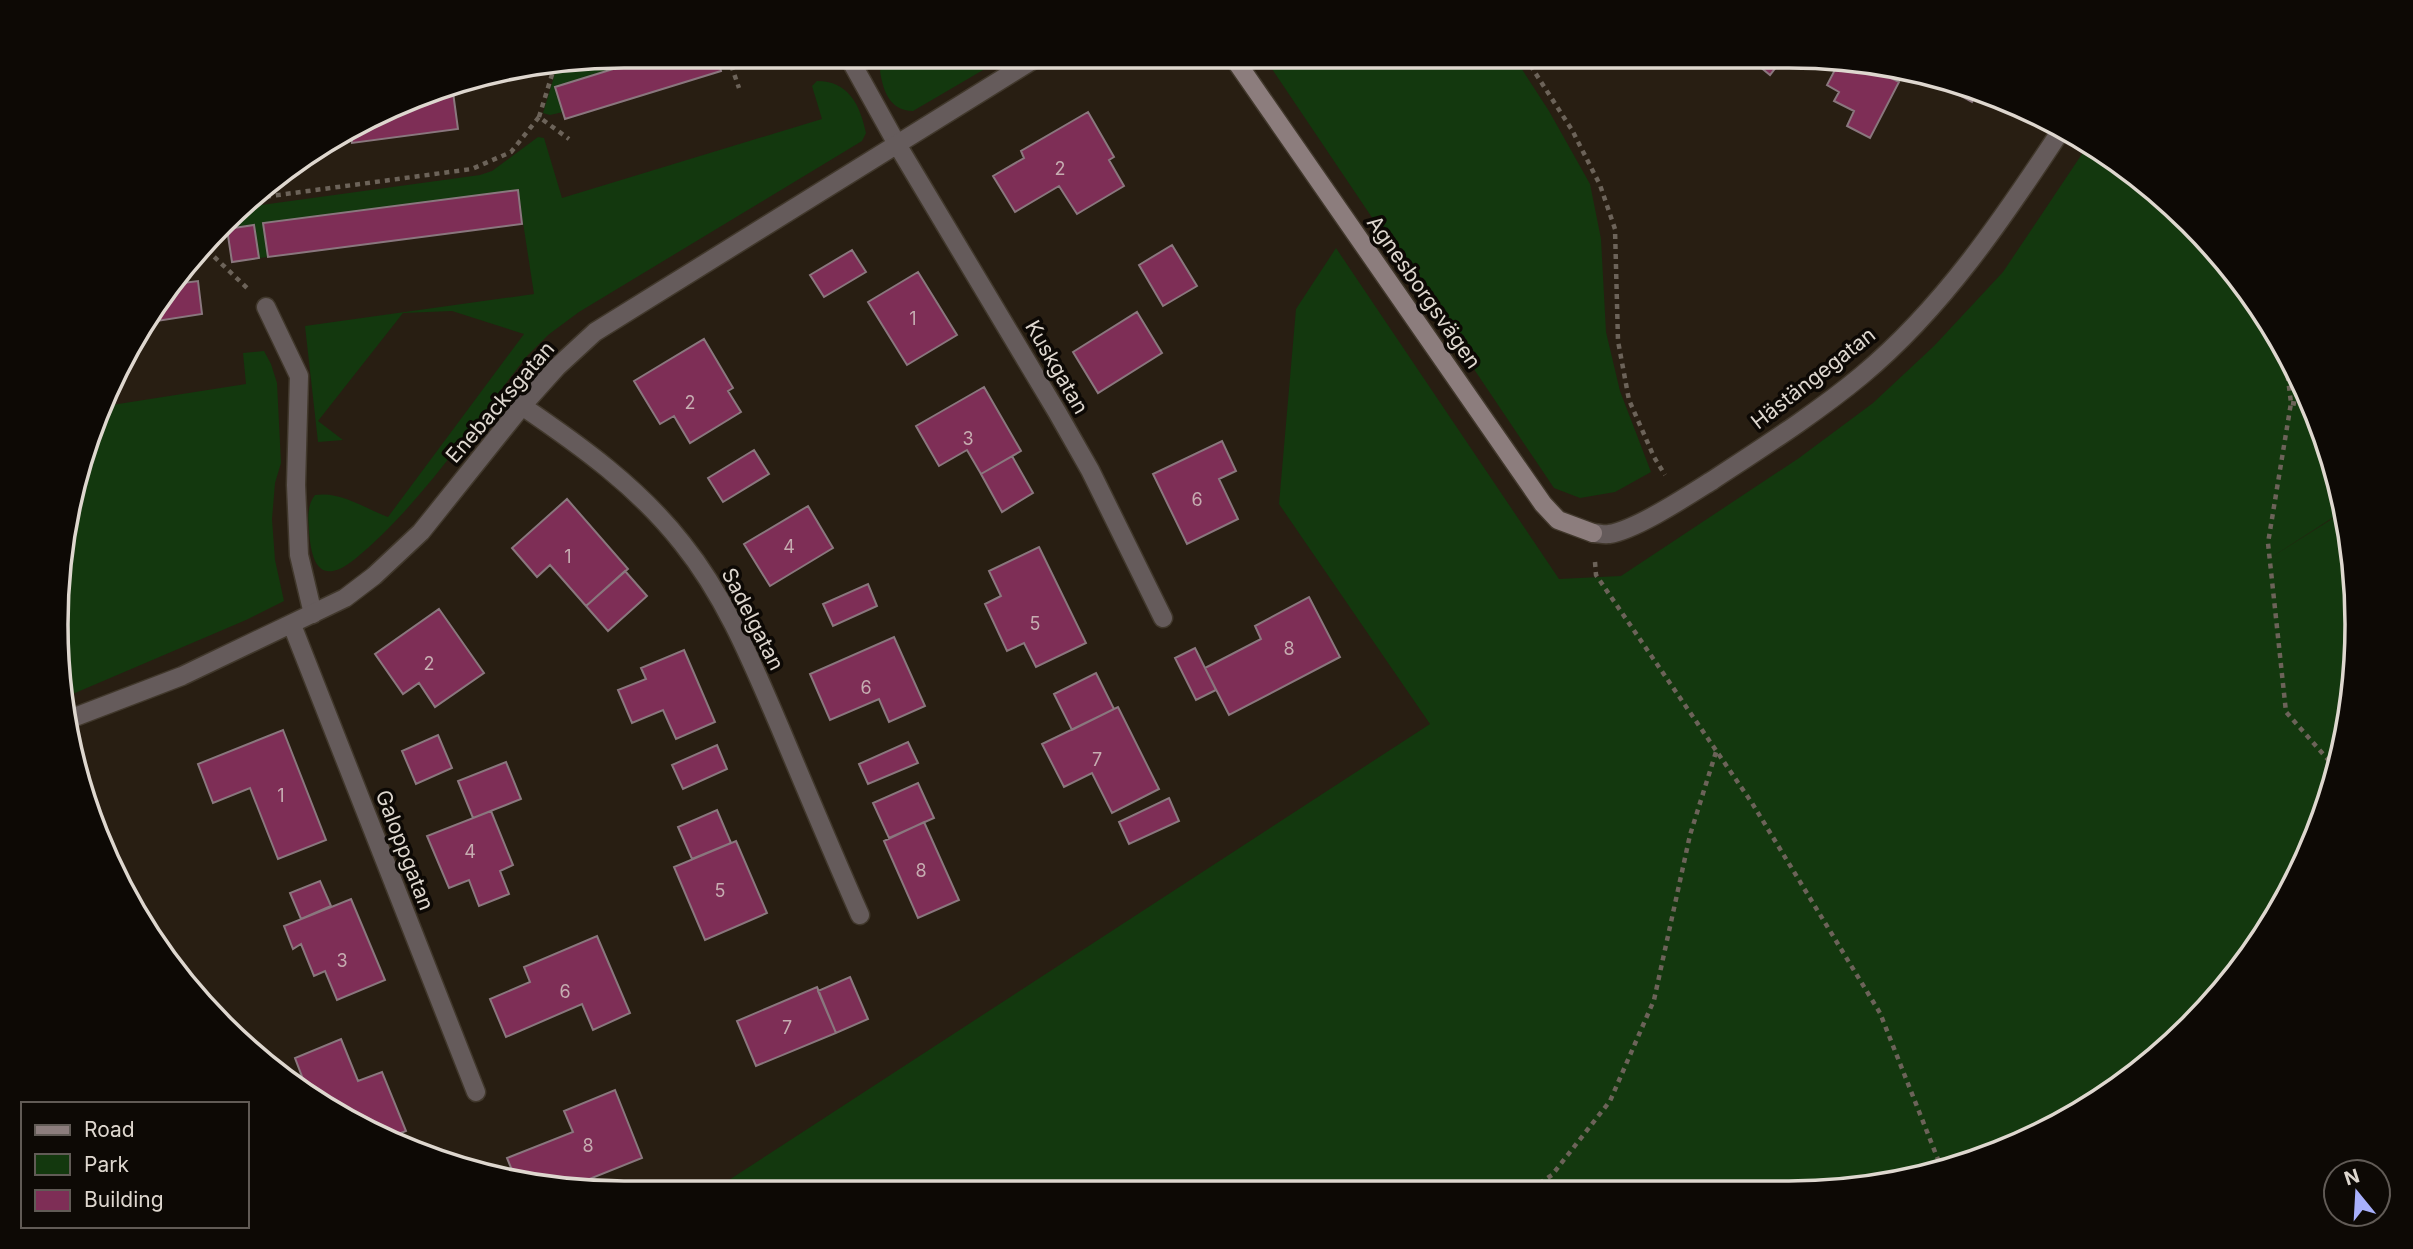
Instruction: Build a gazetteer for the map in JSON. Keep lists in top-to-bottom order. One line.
{"streets":{"street":["Agnesborgsvägen","Kuskgatan","Hästängegatan","Enebacksgatan","Sadelgatan","Galoppgatan"]},"crossings":[["Agnesborgsvägen","Hästängegatan"],["Kuskgatan","Enebacksgatan"],["Enebacksgatan","Sadelgatan"],["Enebacksgatan","Galoppgatan"]],"house_numbers":["2","1","2","3","6","4","1","5","8","2","6","7","1","4","8","5","3","6","7","8"],"legend":["Road","Park","Building"],"north":"top"}
